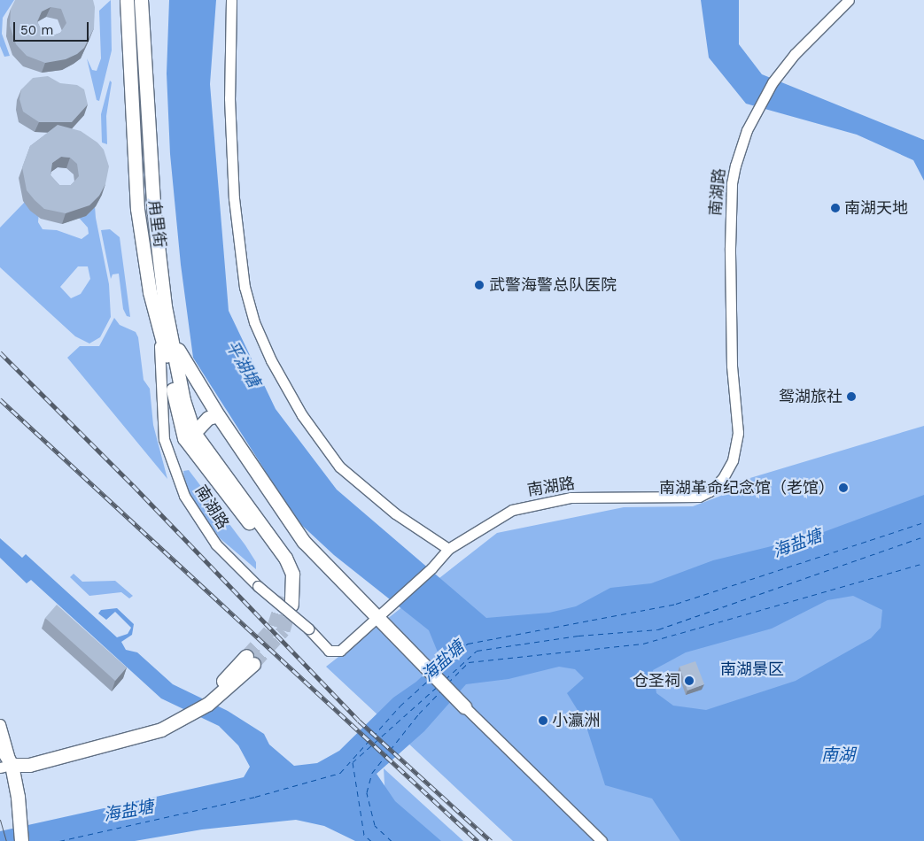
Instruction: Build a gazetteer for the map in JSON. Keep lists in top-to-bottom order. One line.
{"streets":{"main road":["甪里街"],"street":["南湖路"]},"crossings":[["南湖路","甪里街"]],"water":["平湖塘","海盐塘","南湖"],"parks":["南湖景区"],"places":["南湖天地","武警海警总队医院","鸳湖旅社","南湖革命纪念馆（老馆）","仓圣祠","小瀛洲"],"scale_bar":"50 m"}
